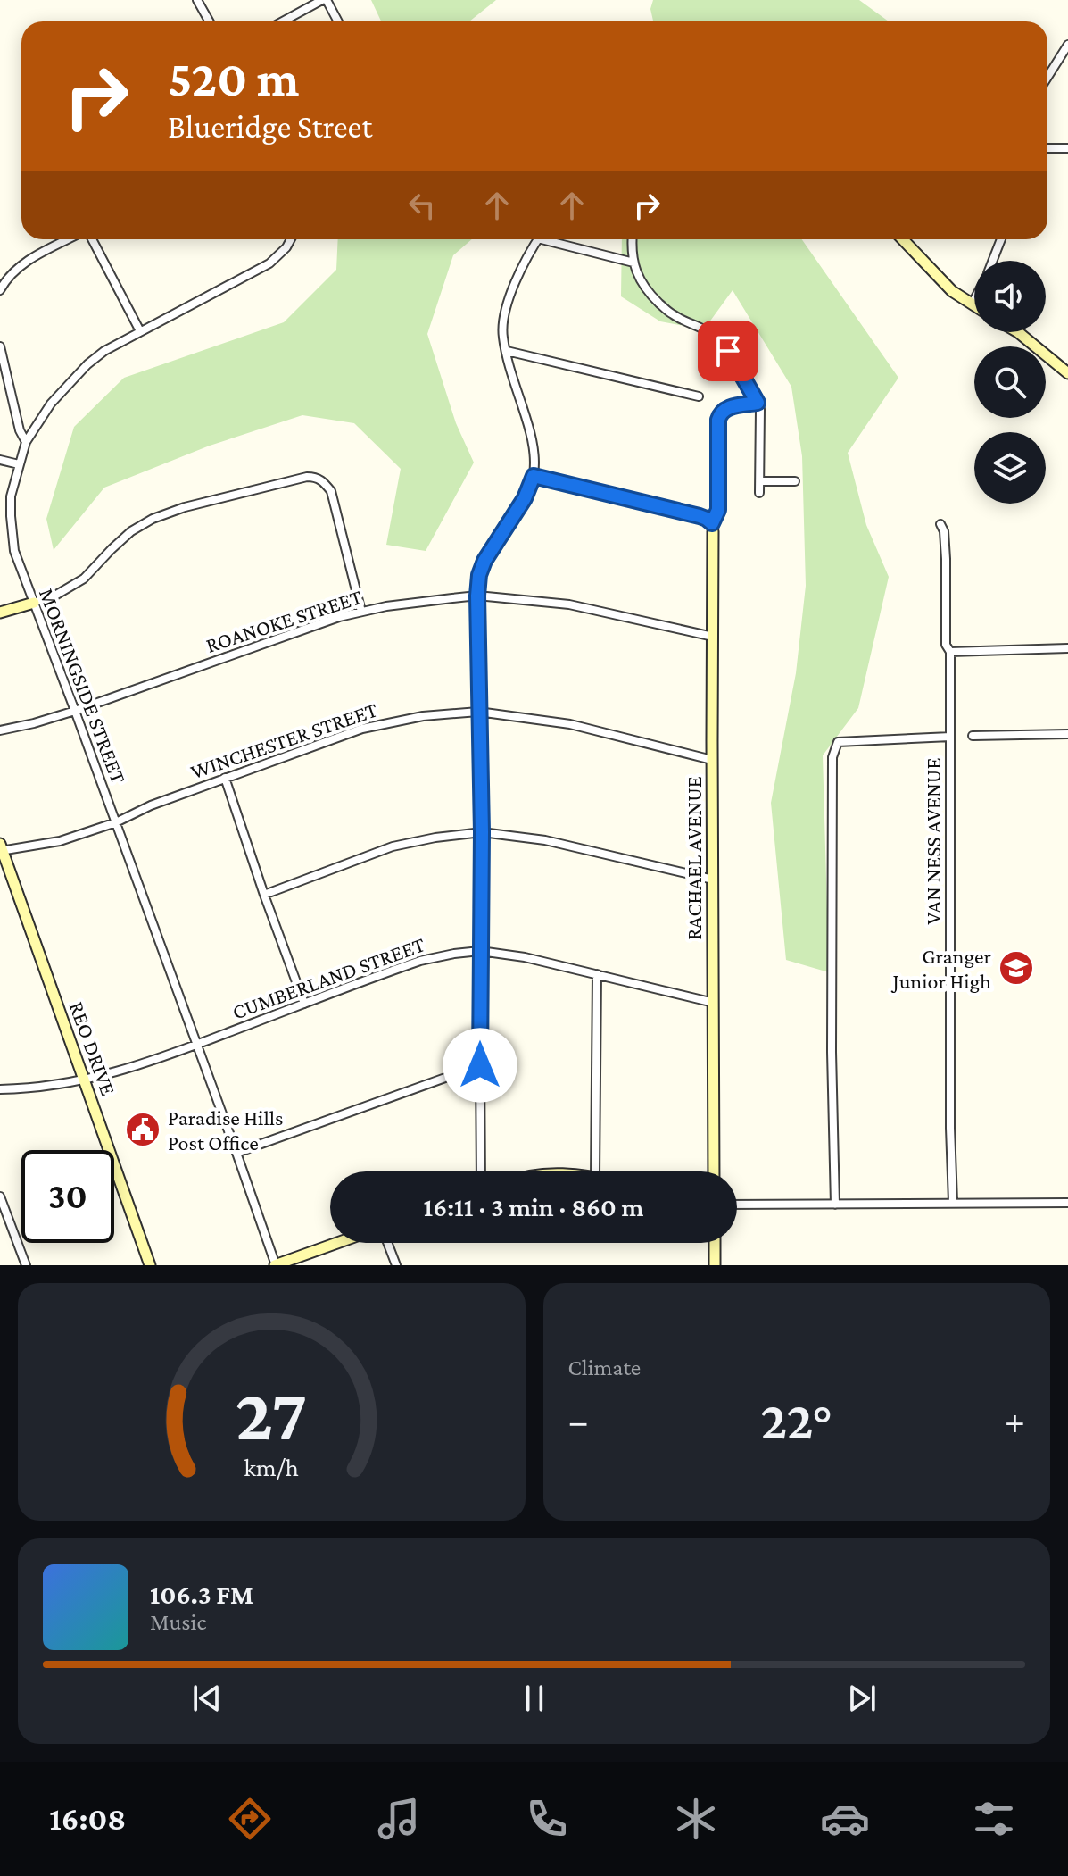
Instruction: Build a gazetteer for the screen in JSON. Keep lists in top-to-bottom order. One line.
{"streets":{"street":["ROANOKE STREET","MORNINGSIDE STREET","WINCHESTER STREET","VAN NESS AVENUE","RACHAEL AVENUE","CUMBERLAND STREET","REO DRIVE"]},"crossings":[["ROANOKE STREET","MORNINGSIDE STREET"],["ROANOKE STREET","RACHAEL AVENUE"],["MORNINGSIDE STREET","WINCHESTER STREET"],["MORNINGSIDE STREET","CUMBERLAND STREET"],["WINCHESTER STREET","RACHAEL AVENUE"],["WINCHESTER STREET","REO DRIVE"],["RACHAEL AVENUE","CUMBERLAND STREET"],["CUMBERLAND STREET","REO DRIVE"]],"places":{"school or university":["Granger Junior High"],"public building":["Paradise Hills Post Office"]},"page":{"turn":["520 m","Blueridge Street"],"limit":"30","trip":"16:11 · 3 min · 860 m","tile":"Climate","heat":["−","22°","+"],"song":["106.3 FM","Music"],"tabs":"16:08","gauge":["27","km/h"]}}
